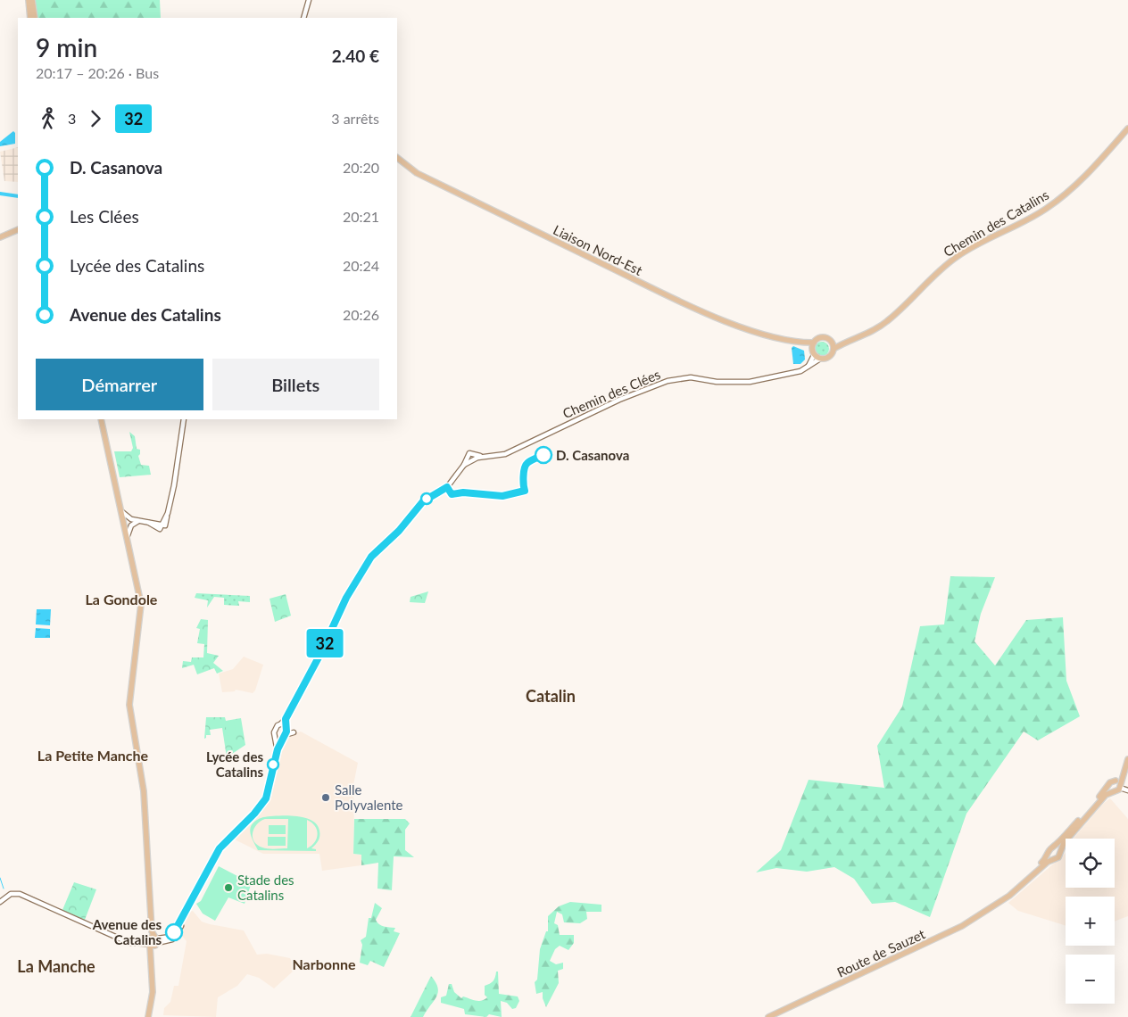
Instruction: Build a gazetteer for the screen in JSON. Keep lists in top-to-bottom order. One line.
{"streets":{"main road":["Chemin des Catalins","Liaison Nord-Est","Route de Sauzet"],"street":["Chemin des Clées"]},"crossings":[["Chemin des Catalins","Liaison Nord-Est"],["Chemin des Catalins","Chemin des Clées"],["Liaison Nord-Est","Chemin des Clées"]],"districts":["La Gondole","Catalin","La Petite Manche","Narbonne","La Manche"],"places":["D. Casanova","Lycée des Catalins","Salle Polyvalente","Stade des Catalins","Avenue des Catalins"],"lines":["bus line 32"],"page":{"on_map":"32","heading":["9 min","20:17 – 20:26 · Bus","2.40 €"],"legs":["3","32","3 arrêts"],"list":[{"name":"D. Casanova","value":"20:20"},{"name":"Les Clées","value":"20:21"},{"name":"Lycée des Catalins","value":"20:24"},{"name":"Avenue des Catalins","value":"20:26"}],"buttons":["Démarrer","Billets"],"map_buttons":["+","−"]}}
